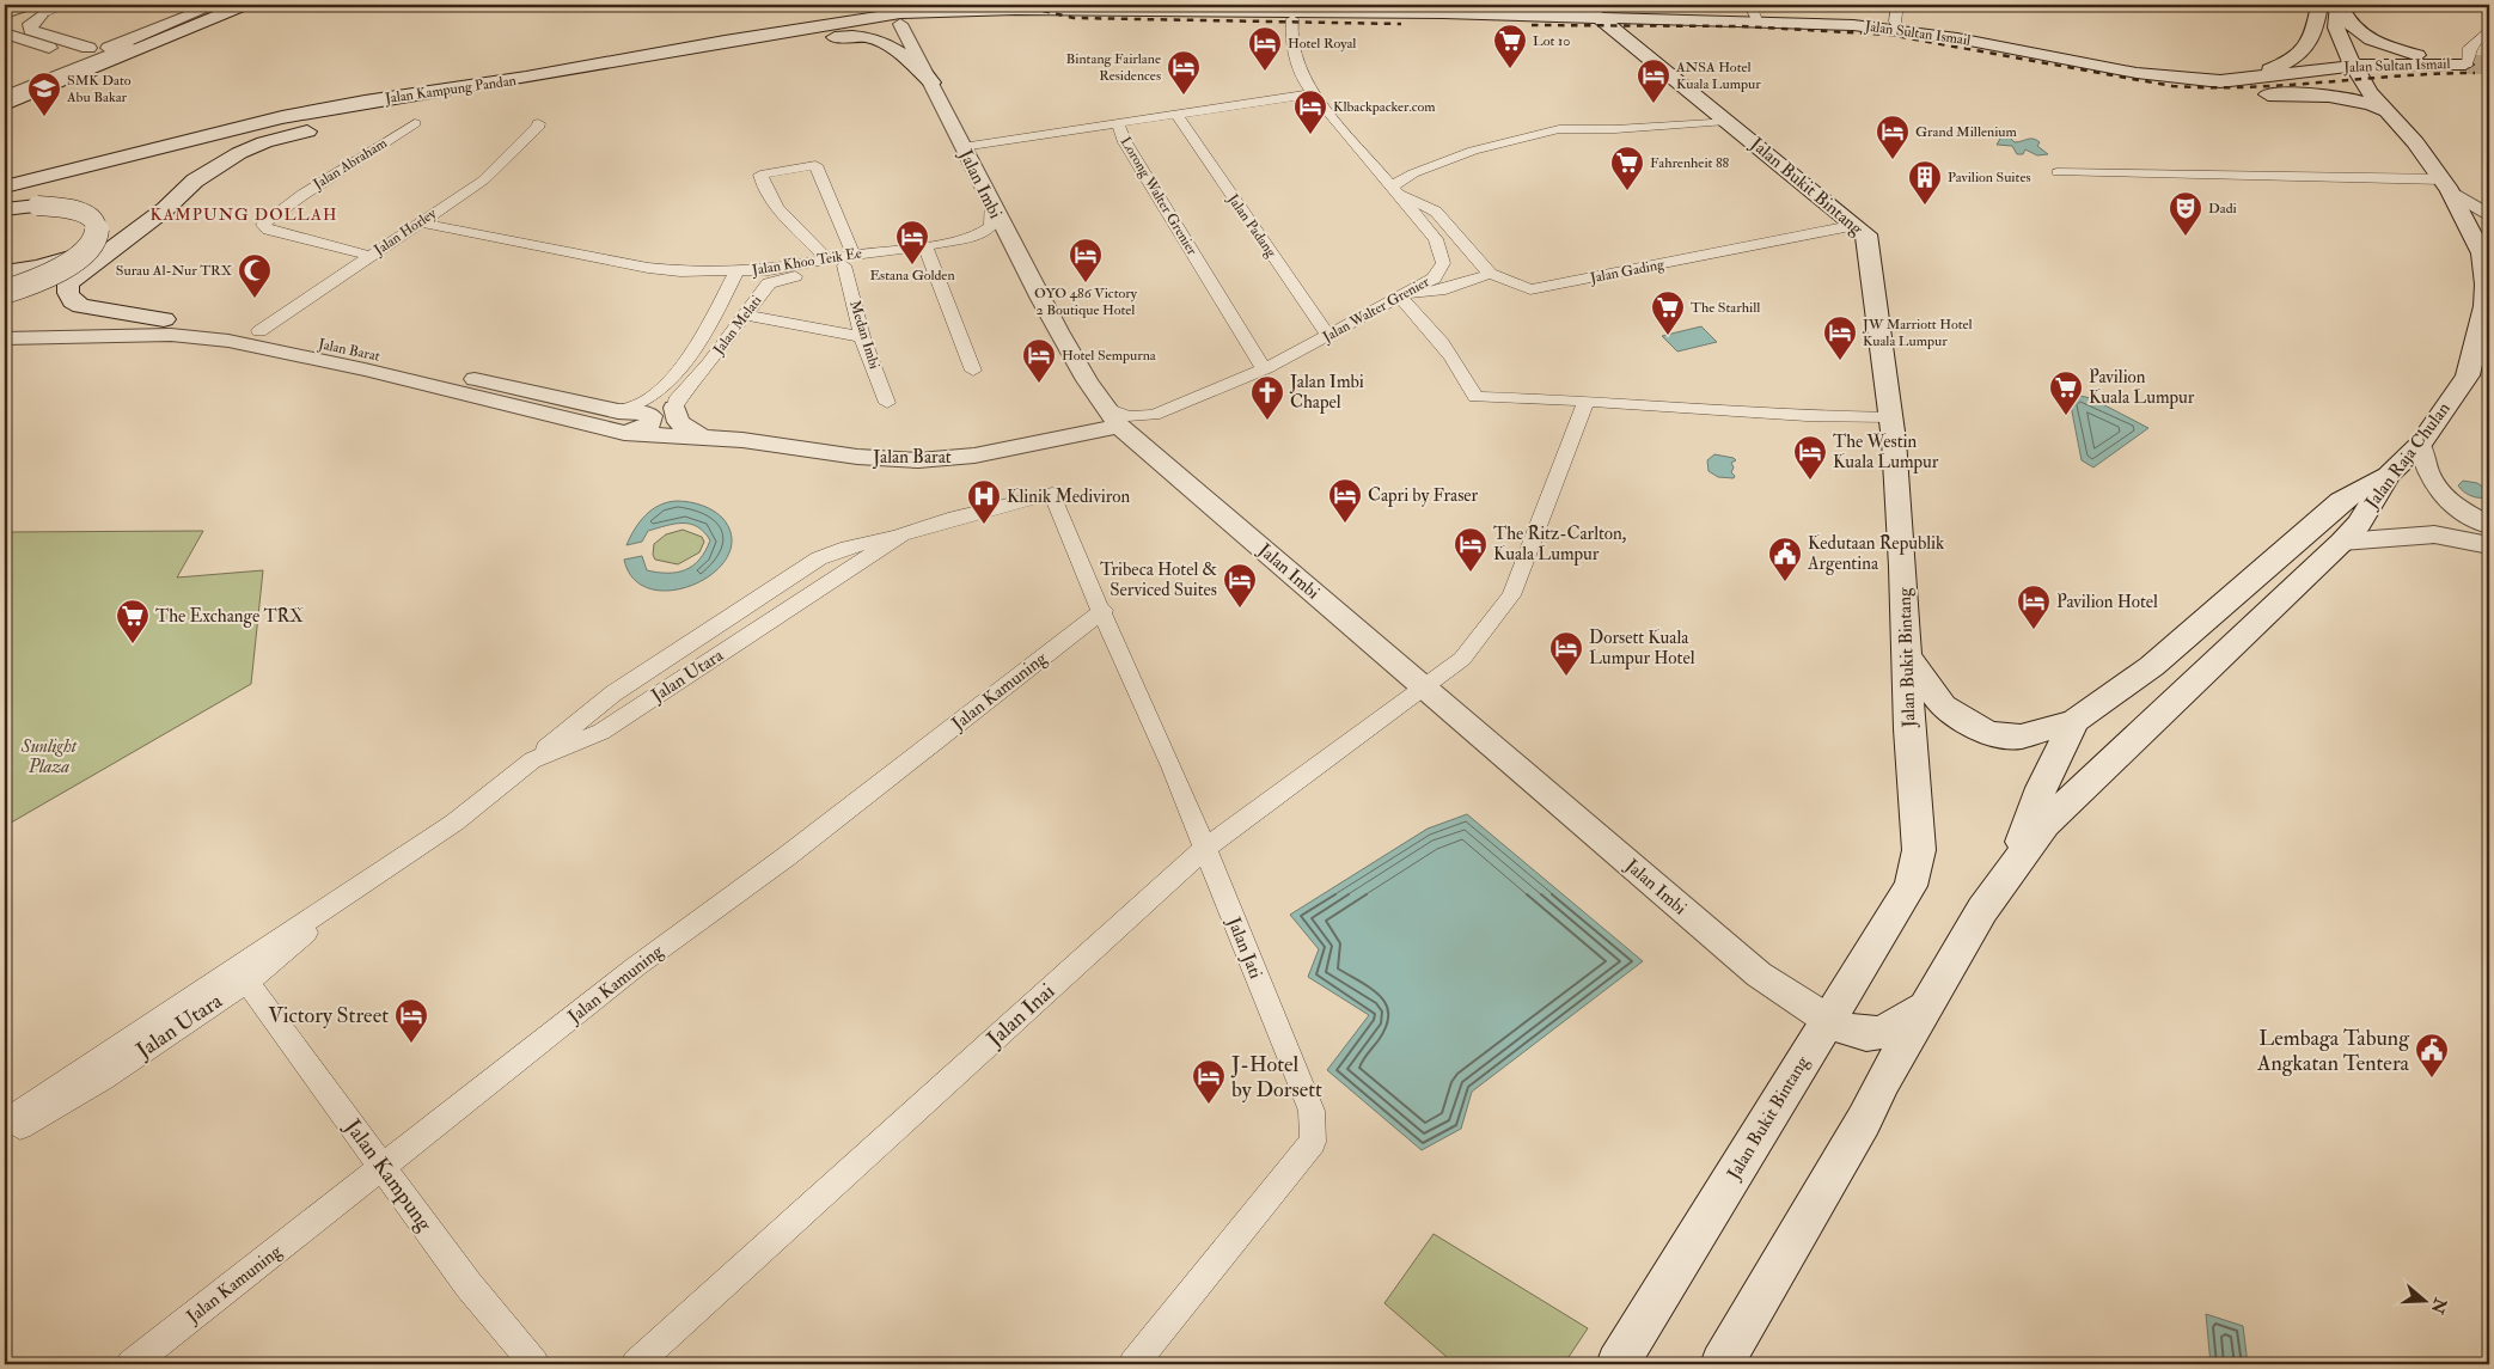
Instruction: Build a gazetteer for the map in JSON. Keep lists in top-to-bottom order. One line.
{"streets":{"main road":["Jalan Sultan Ismail","Jalan Kampung Pandan","Jalan Bukit Bintang","Jalan Raja Chulan"],"street":["Jalan Abraham","Jalan Imbi","Lorong Walter Grenier","Jalan Padang","Jalan Horley","Jalan Khoo Teik Ee","Jalan Gading","Jalan Walter Grenier","Jalan Melati","Medan Imbi","Jalan Barat","Jalan Utara","Jalan Kamuning","Jalan Jati","Jalan Inai","Jalan Kampung"]},"crossings":[["Jalan Sultan Ismail","Jalan Kampung Pandan"],["Jalan Sultan Ismail","Jalan Imbi"],["Jalan Sultan Ismail","Jalan Bukit Bintang"],["Jalan Sultan Ismail","Jalan Walter Grenier"],["Jalan Sultan Ismail","Jalan Raja Chulan"],["Jalan Kampung Pandan","Jalan Imbi"],["Jalan Abraham","Jalan Horley"],["Jalan Imbi","Jalan Bukit Bintang"],["Jalan Imbi","Lorong Walter Grenier"],["Jalan Imbi","Jalan Walter Grenier"],["Jalan Imbi","Jalan Barat"],["Jalan Imbi","Jalan Inai"],["Jalan Bukit Bintang","Jalan Gading"],["Lorong Walter Grenier","Jalan Walter Grenier"],["Jalan Padang","Jalan Walter Grenier"],["Jalan Horley","Jalan Khoo Teik Ee"],["Jalan Horley","Jalan Barat"],["Jalan Khoo Teik Ee","Jalan Melati"],["Jalan Khoo Teik Ee","Medan Imbi"],["Jalan Melati","Medan Imbi"],["Jalan Utara","Jalan Jati"],["Jalan Utara","Jalan Kampung"],["Jalan Kamuning","Jalan Jati"],["Jalan Kamuning","Jalan Kampung"],["Jalan Jati","Jalan Inai"]],"districts":["KAMPUNG DOLLAH"],"parks":["Sunlight Plaza"],"places":{"supermarket":["Lot 10","Fahrenheit 88","The Starhill","Pavilion Kuala Lumpur","The Exchange TRX"],"hotel":["Hotel Royal","Bintang Fairlane Residences","ANSA Hotel Kuala Lumpur","Klbackpacker.com","Grand Millenium","Estana Golden","OYO 486 Victory 2 Boutique Hotel","JW Marriott Hotel Kuala Lumpur","Hotel Sempurna","The Westin Kuala Lumpur","Capri by Fraser","The Ritz-Carlton, Kuala Lumpur","Tribeca Hotel & Serviced Suites","Pavilion Hotel","Dorsett Kuala Lumpur Hotel","Victory Street","J-Hotel by Dorsett"],"school or university":["SMK Dato Abu Bakar"],"building":["Pavilion Suites"],"theatre":["Dadi"],"mosque":["Surau Al-Nur TRX"],"church":["Jalan Imbi Chapel"],"hospital":["Klinik Mediviron"],"public building":["Kedutaan Republik Argentina","Lembaga Tabung Angkatan Tentera"]},"north":"right"}
